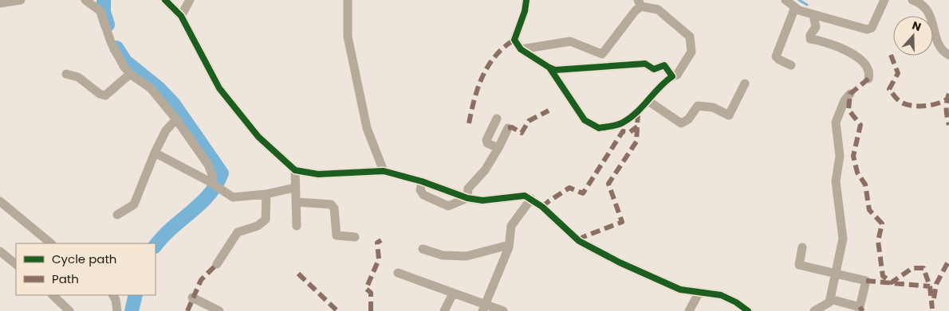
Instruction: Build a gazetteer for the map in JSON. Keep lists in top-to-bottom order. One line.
{"legend":["Cycle path","Path"],"north":"top"}
